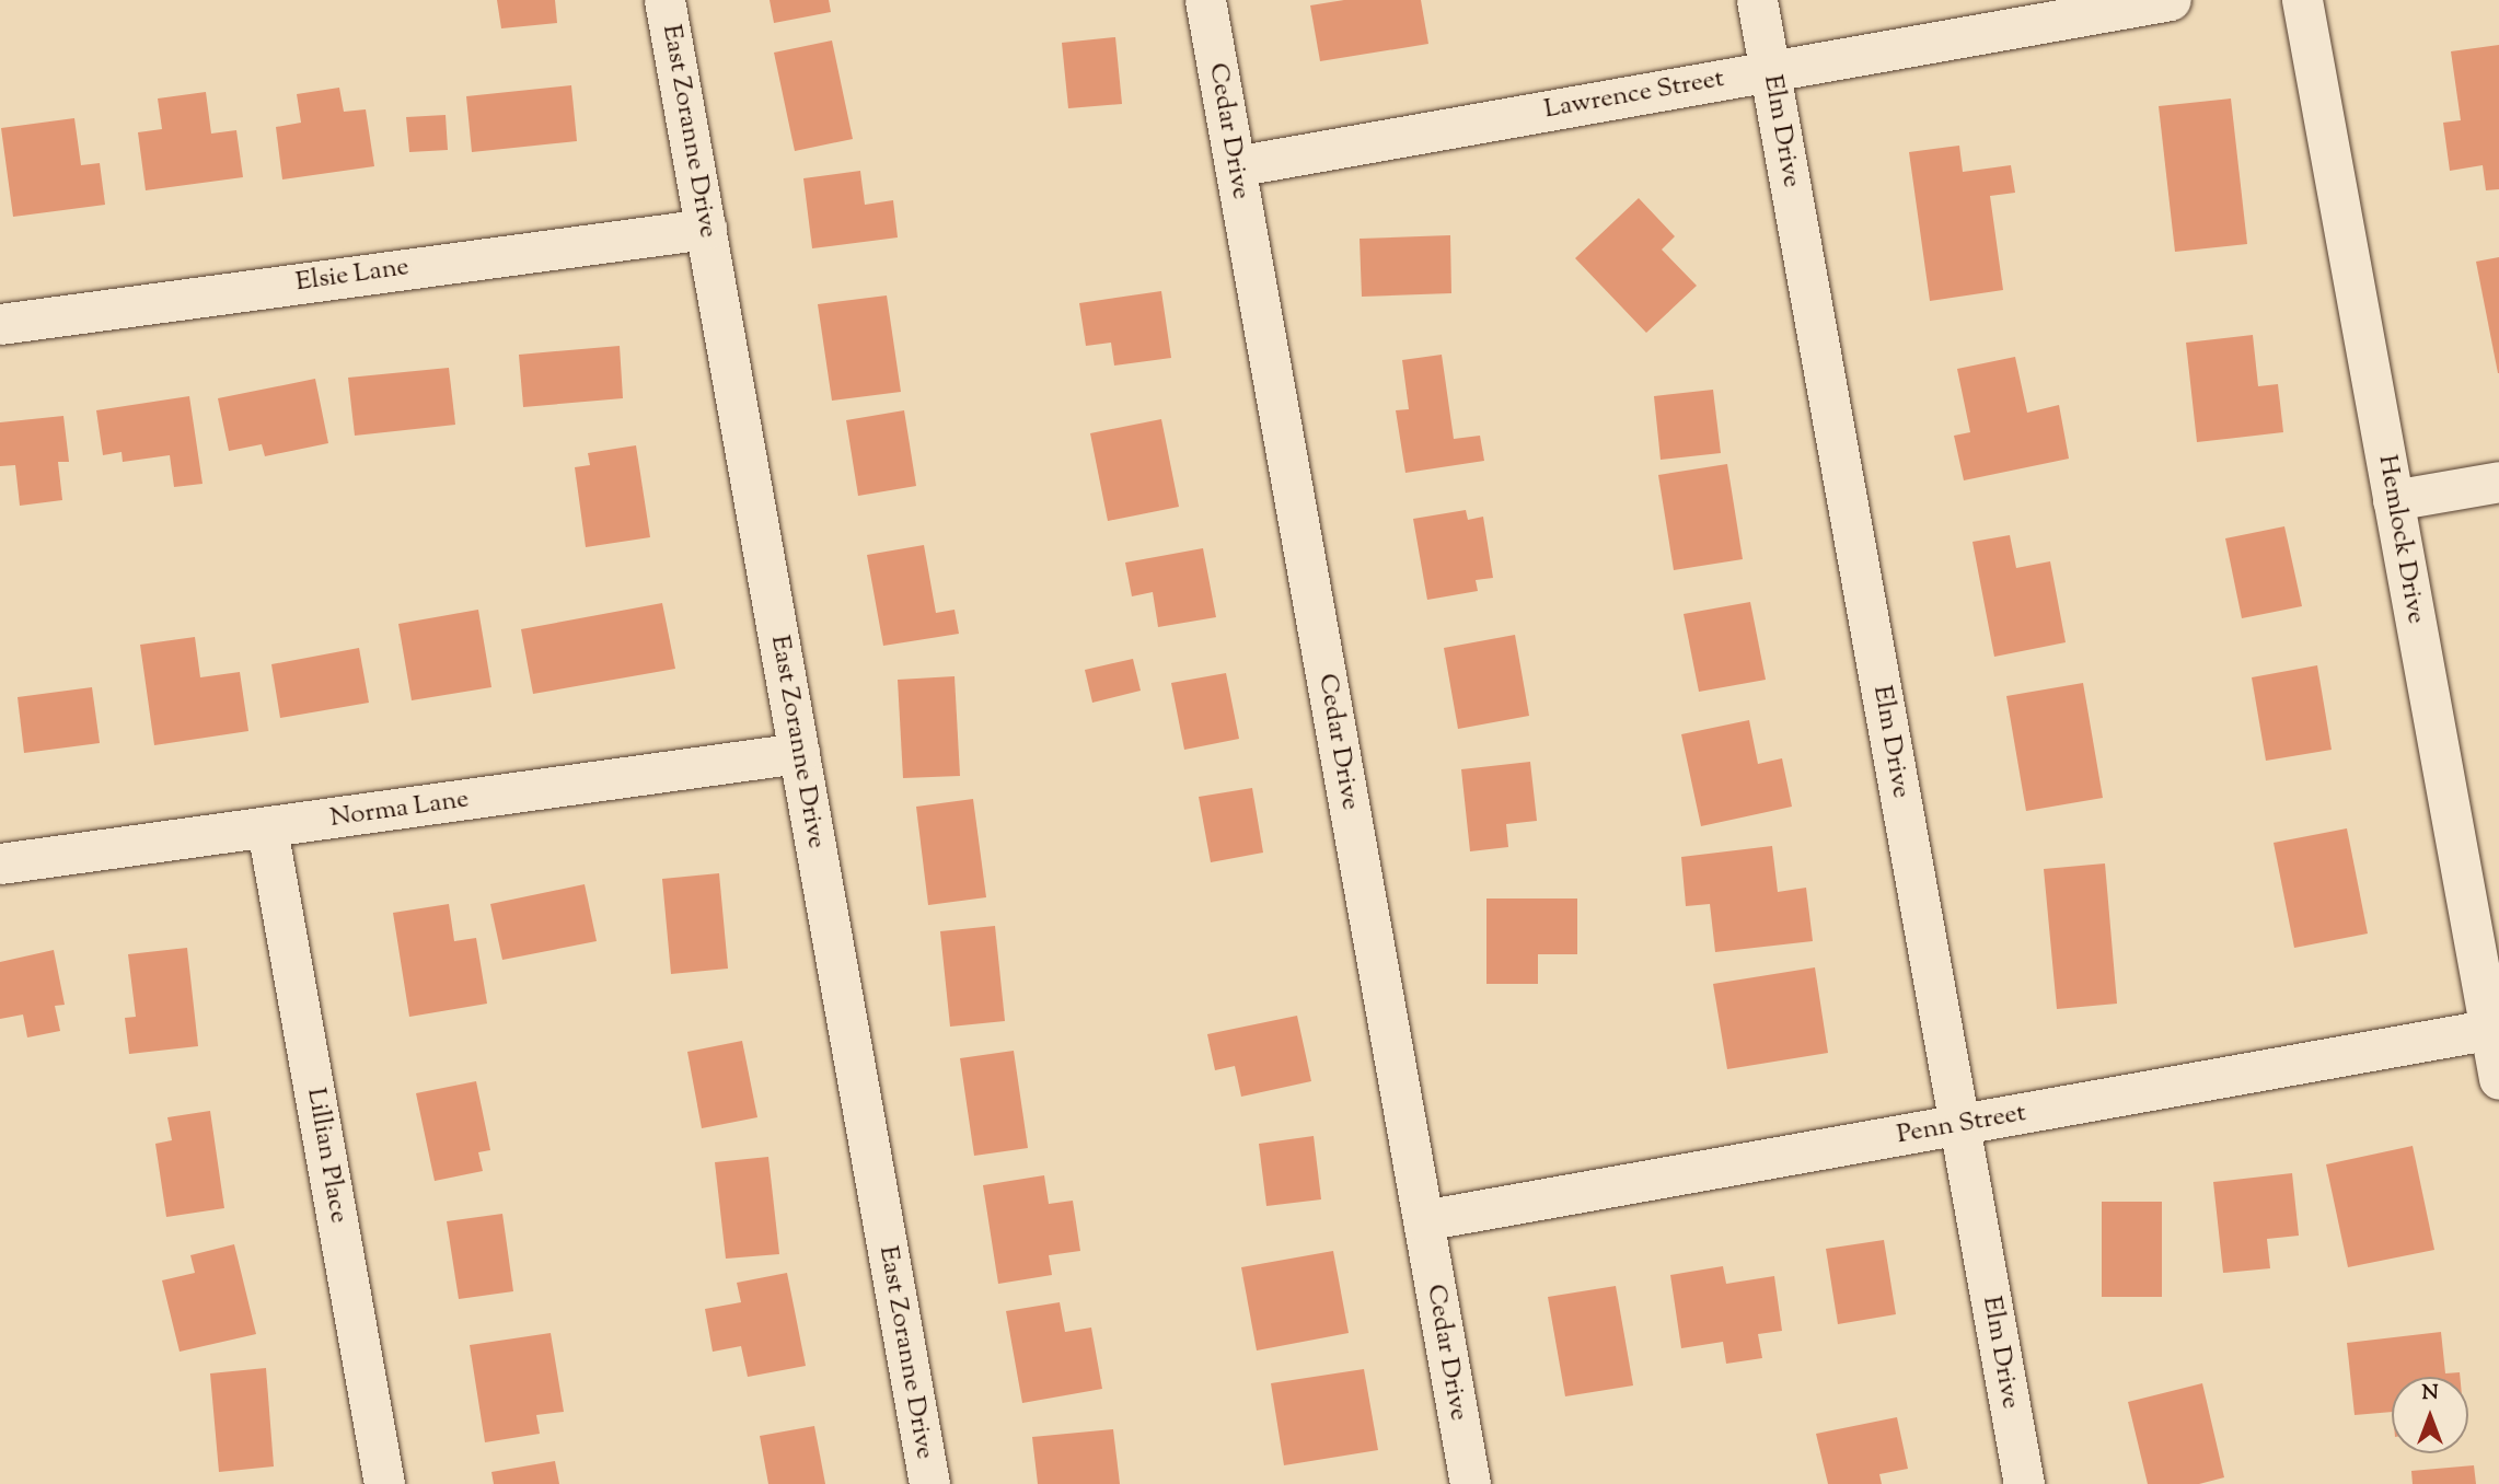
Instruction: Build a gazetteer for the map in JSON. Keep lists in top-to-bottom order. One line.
{"streets":{"street":["Lawrence Street","East Zoranne Drive","Cedar Drive","Elm Drive","Elsie Lane","Hemlock Drive","Norma Lane","Penn Street","Lillian Place"]},"crossings":[["Lawrence Street","Cedar Drive"],["Lawrence Street","Elm Drive"],["East Zoranne Drive","Elsie Lane"],["East Zoranne Drive","Norma Lane"],["Cedar Drive","Penn Street"],["Elm Drive","Penn Street"],["Hemlock Drive","Penn Street"],["Norma Lane","Lillian Place"]],"north":"top"}
